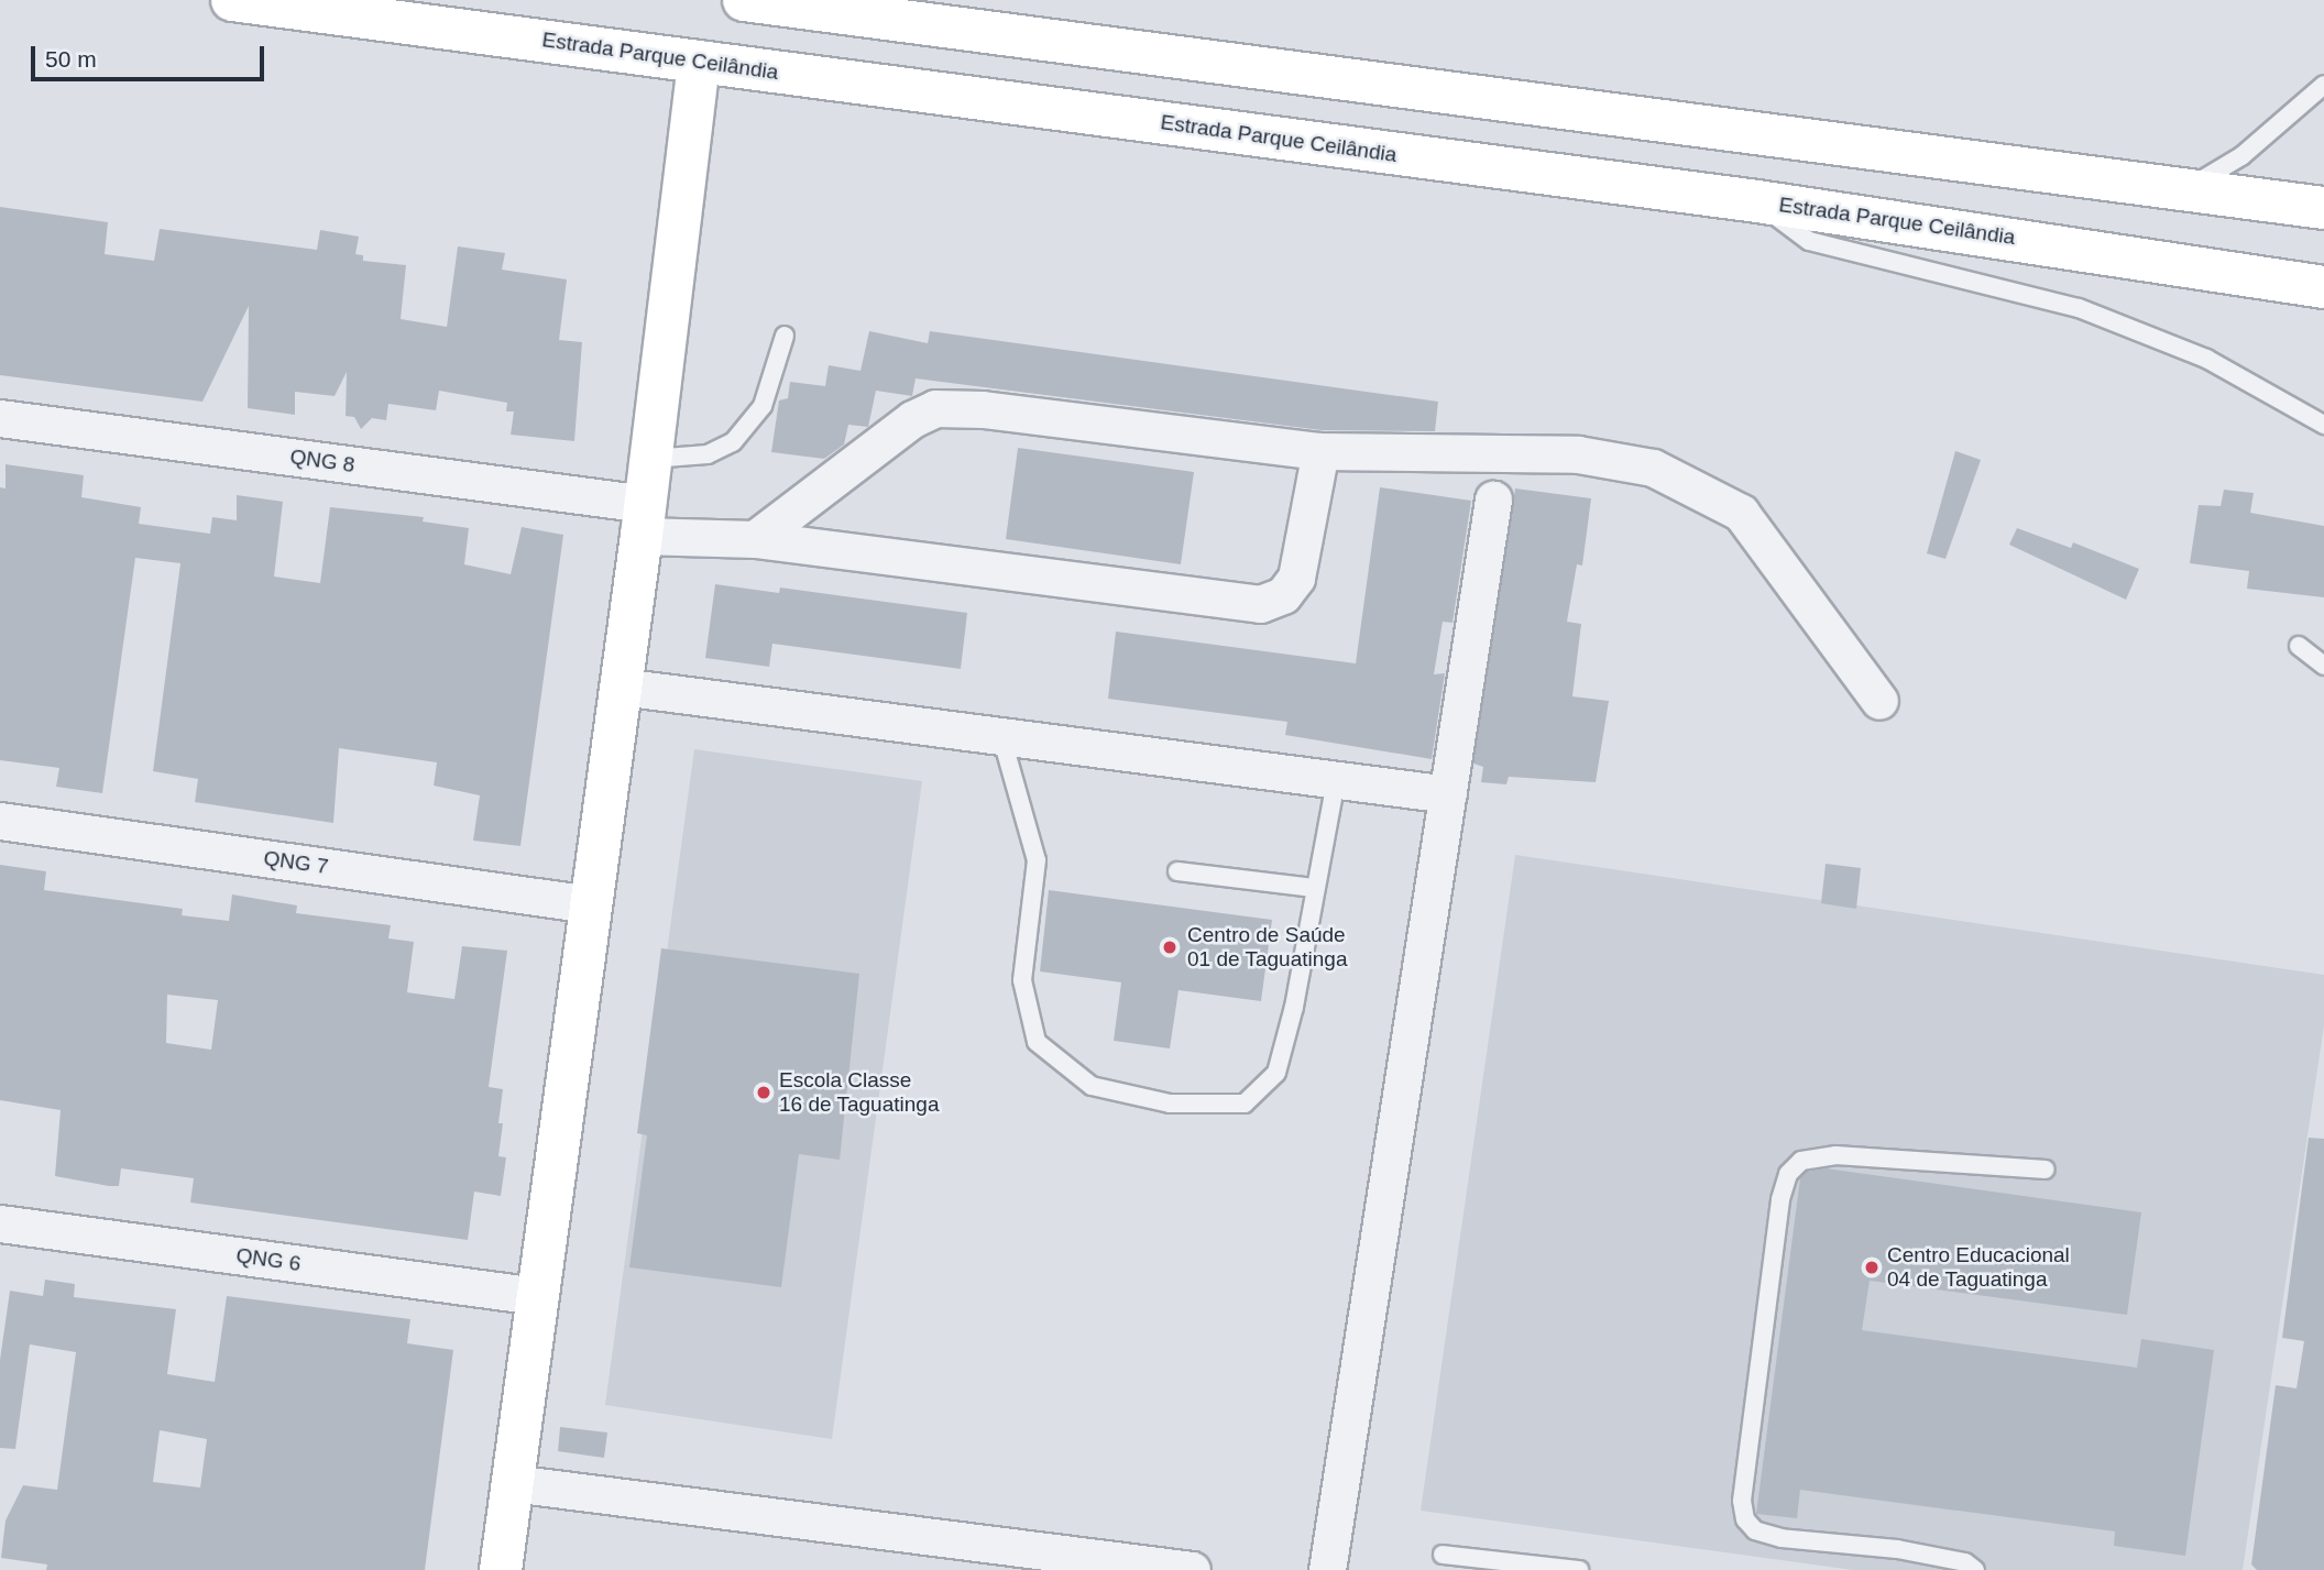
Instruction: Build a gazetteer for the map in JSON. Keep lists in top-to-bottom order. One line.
{"streets":{"main road":["Estrada Parque Ceilândia"],"street":["QNG 8","QNG 7","QNG 6"]},"places":["Centro de Saúde 01 de Taguatinga","Escola Classe 16 de Taguatinga","Centro Educacional 04 de Taguatinga"],"scale_bar":"50 m"}
